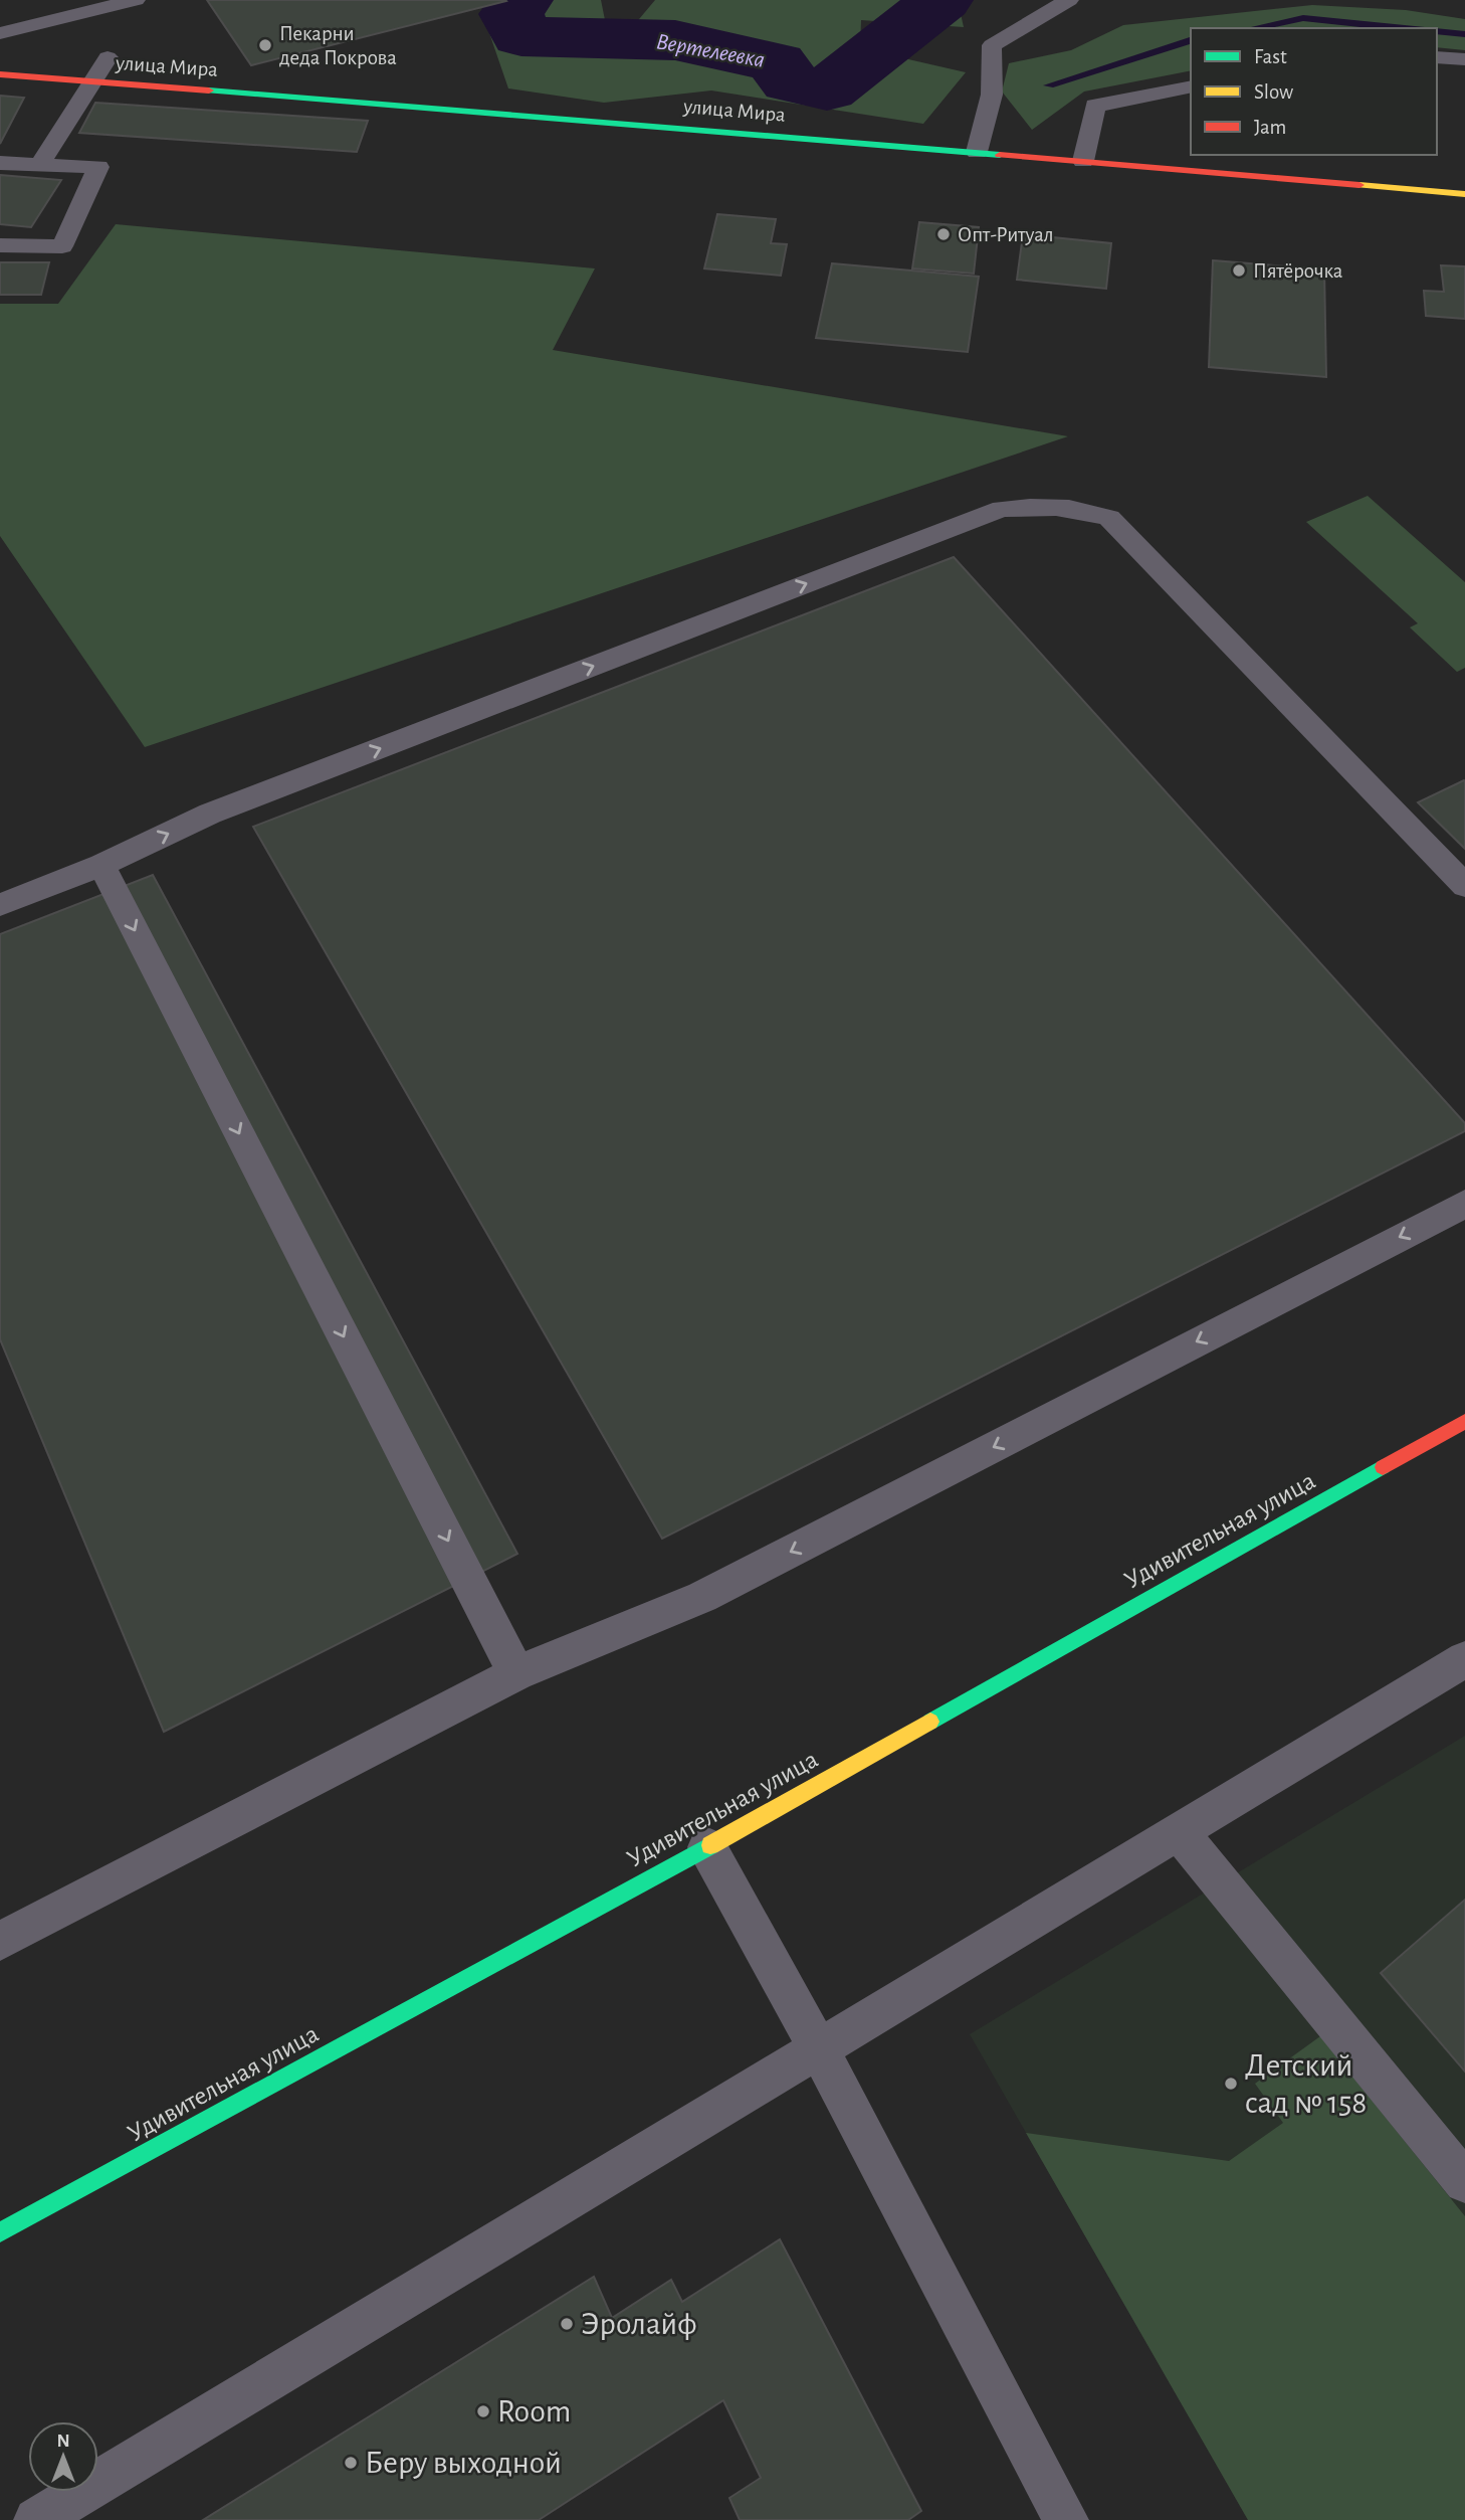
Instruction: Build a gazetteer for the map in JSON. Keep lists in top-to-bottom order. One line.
{"streets":{"street":["улица Мира","Удивительная улица"]},"water":["Вертелеевка"],"places":["Пекарни деда Покрова","Опт-Ритуал","Пятёрочка","Детский сад № 158","Эролайф","Room","Беру выходной"],"legend":["Fast","Slow","Jam"],"north":"top"}
